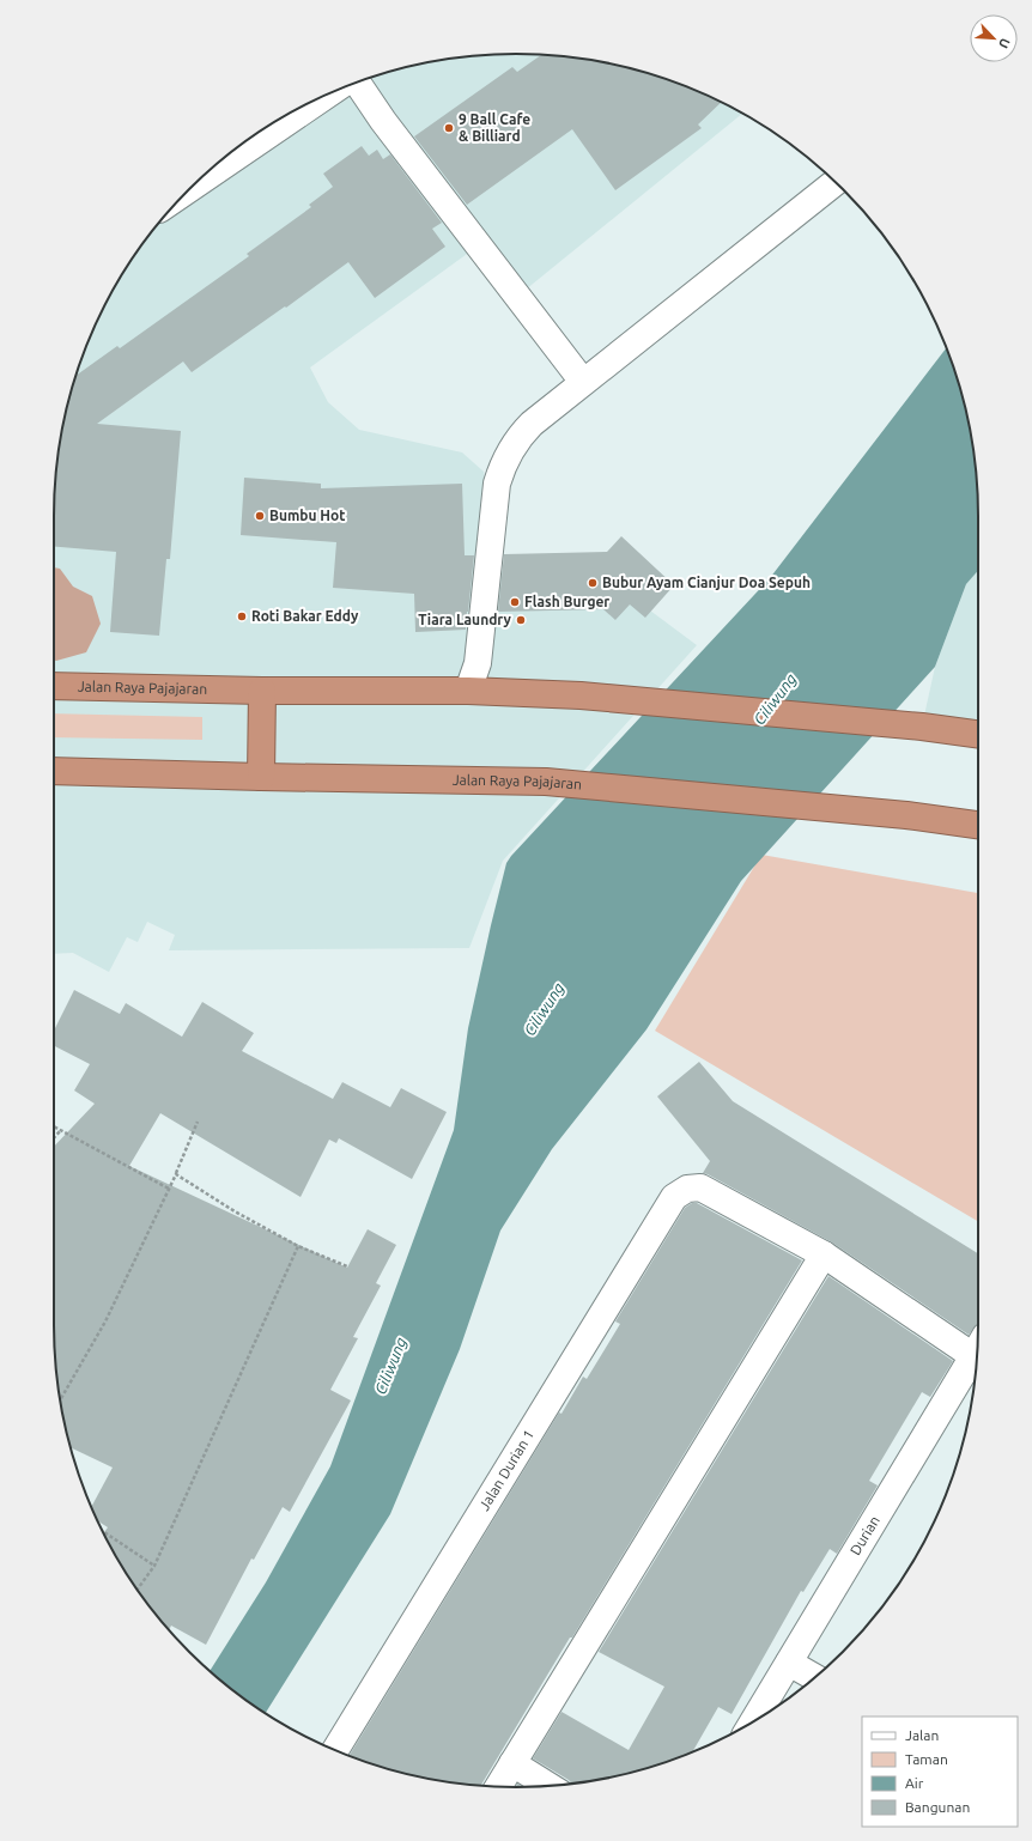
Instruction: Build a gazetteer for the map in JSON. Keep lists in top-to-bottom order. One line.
{"streets":{"highway":["Jalan Raya Pajajaran"],"street":["Jalan Durian 1","Durian"]},"water":["Ciliwung"],"places":["9 Ball Cafe & Billiard","Bumbu Hot","Bubur Ayam Cianjur Doa Sepuh","Flash Burger","Roti Bakar Eddy","Tiara Laundry"],"legend":["Jalan","Taman","Air","Bangunan"],"north":"bottom right"}
